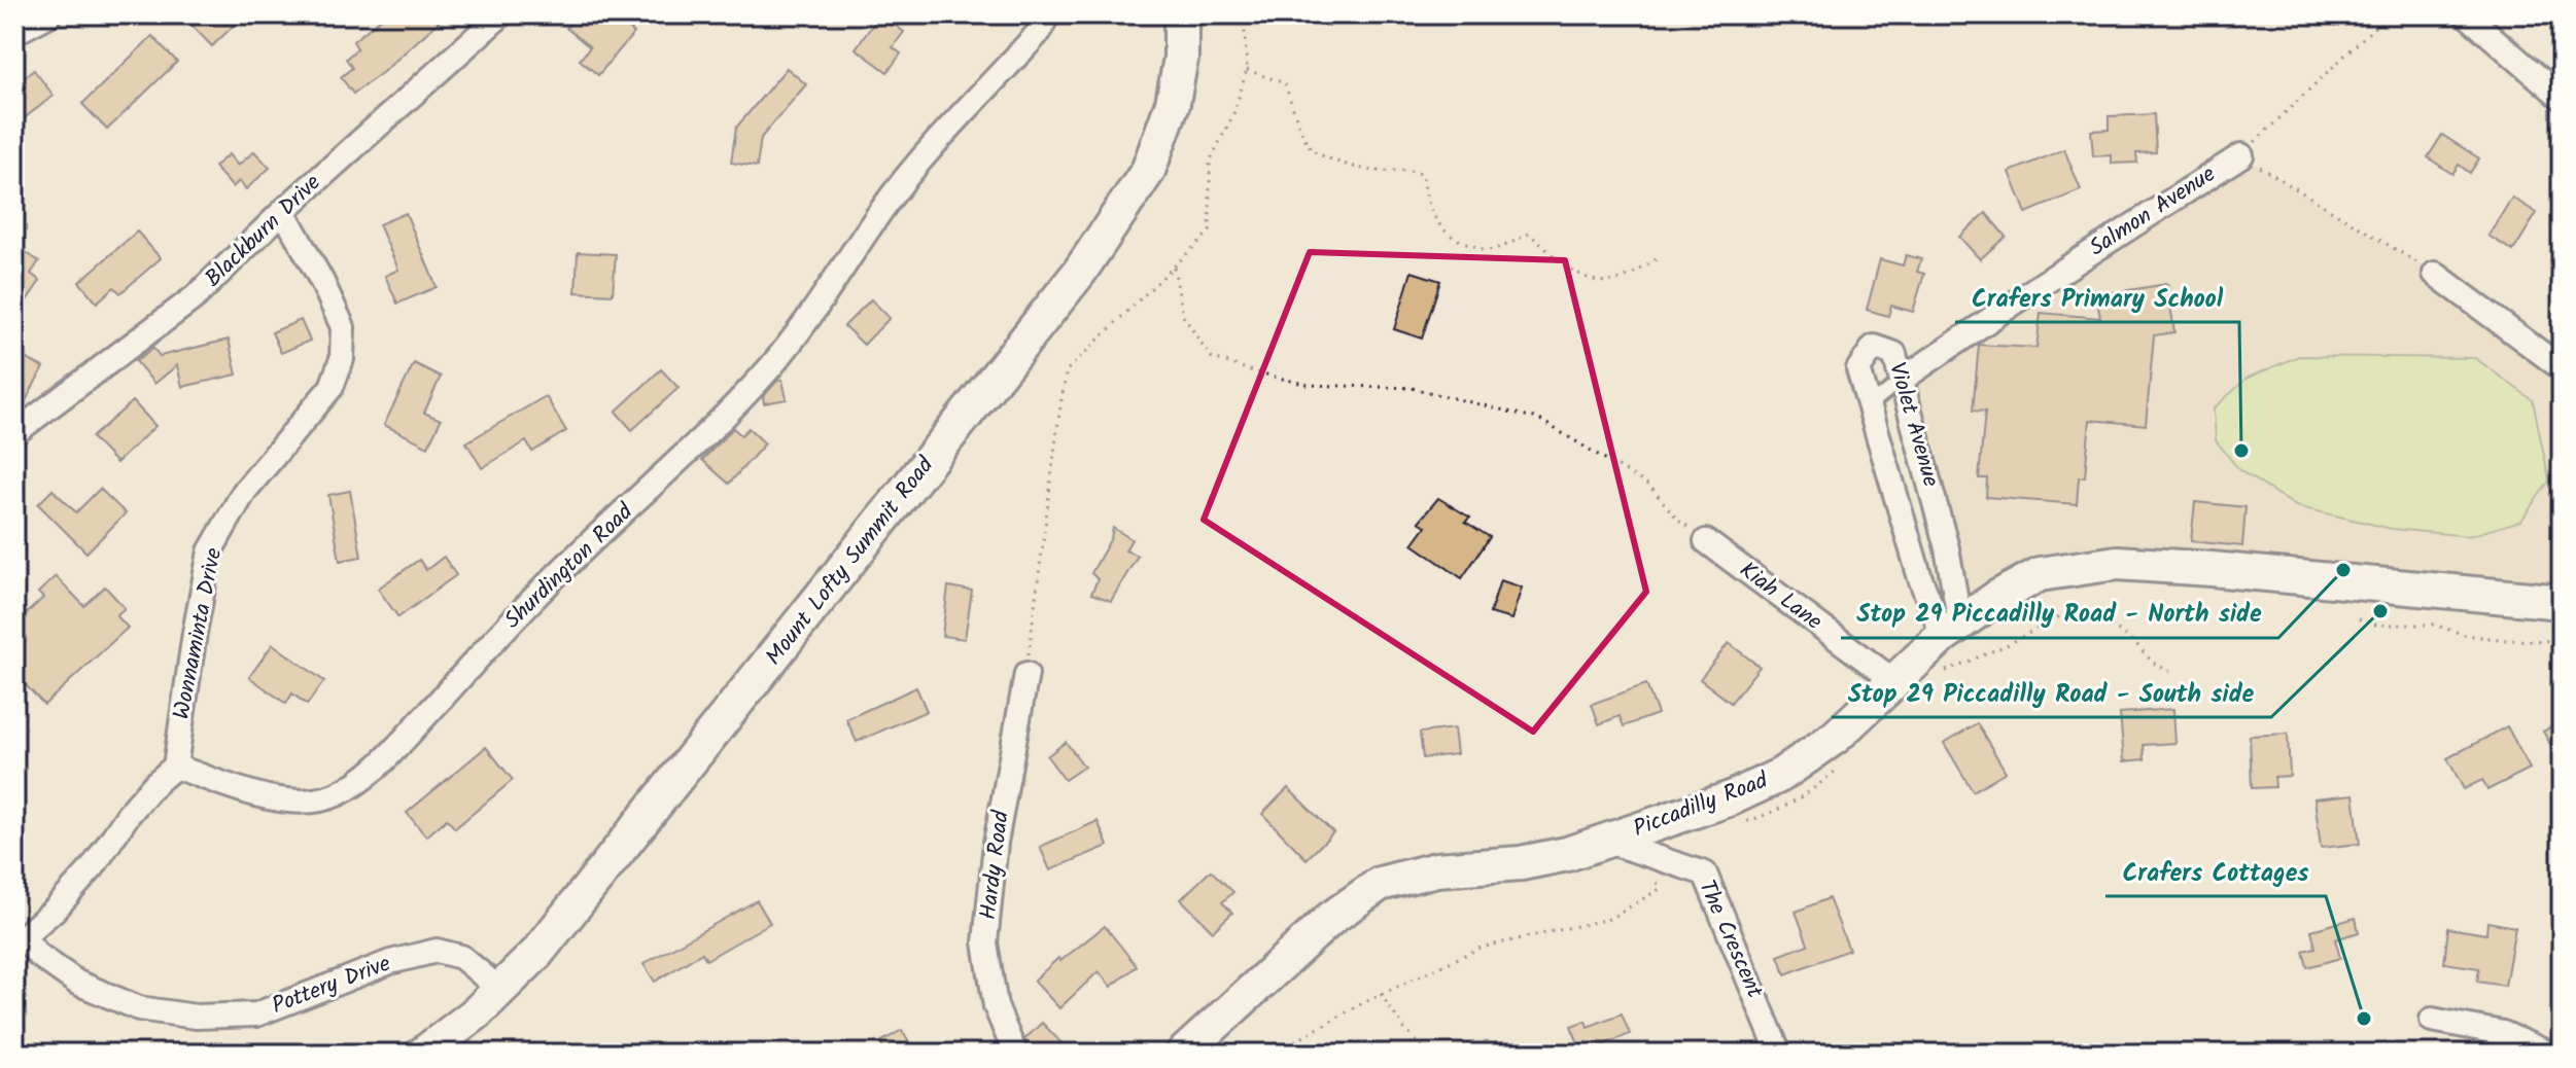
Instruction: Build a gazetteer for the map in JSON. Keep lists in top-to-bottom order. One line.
{"streets":{"main road":["Mount Lofty Summit Road","Piccadilly Road"],"street":["Salmon Avenue","Blackburn Drive","Violet Avenue","Shurdington Road","Kiah Lane","Wonnaminta Drive","Hardy Road","The Crescent","Pottery Drive"]},"crossings":[["Salmon Avenue","Violet Avenue"],["Blackburn Drive","Wonnaminta Drive"],["Violet Avenue","Piccadilly Road"],["Mount Lofty Summit Road","Pottery Drive"],["Shurdington Road","Wonnaminta Drive"],["Kiah Lane","Piccadilly Road"],["Piccadilly Road","The Crescent"]],"places":["Crafers Primary School","Stop 29 Piccadilly Road - North side","Stop 29 Piccadilly Road - South side","Crafers Cottages"]}
